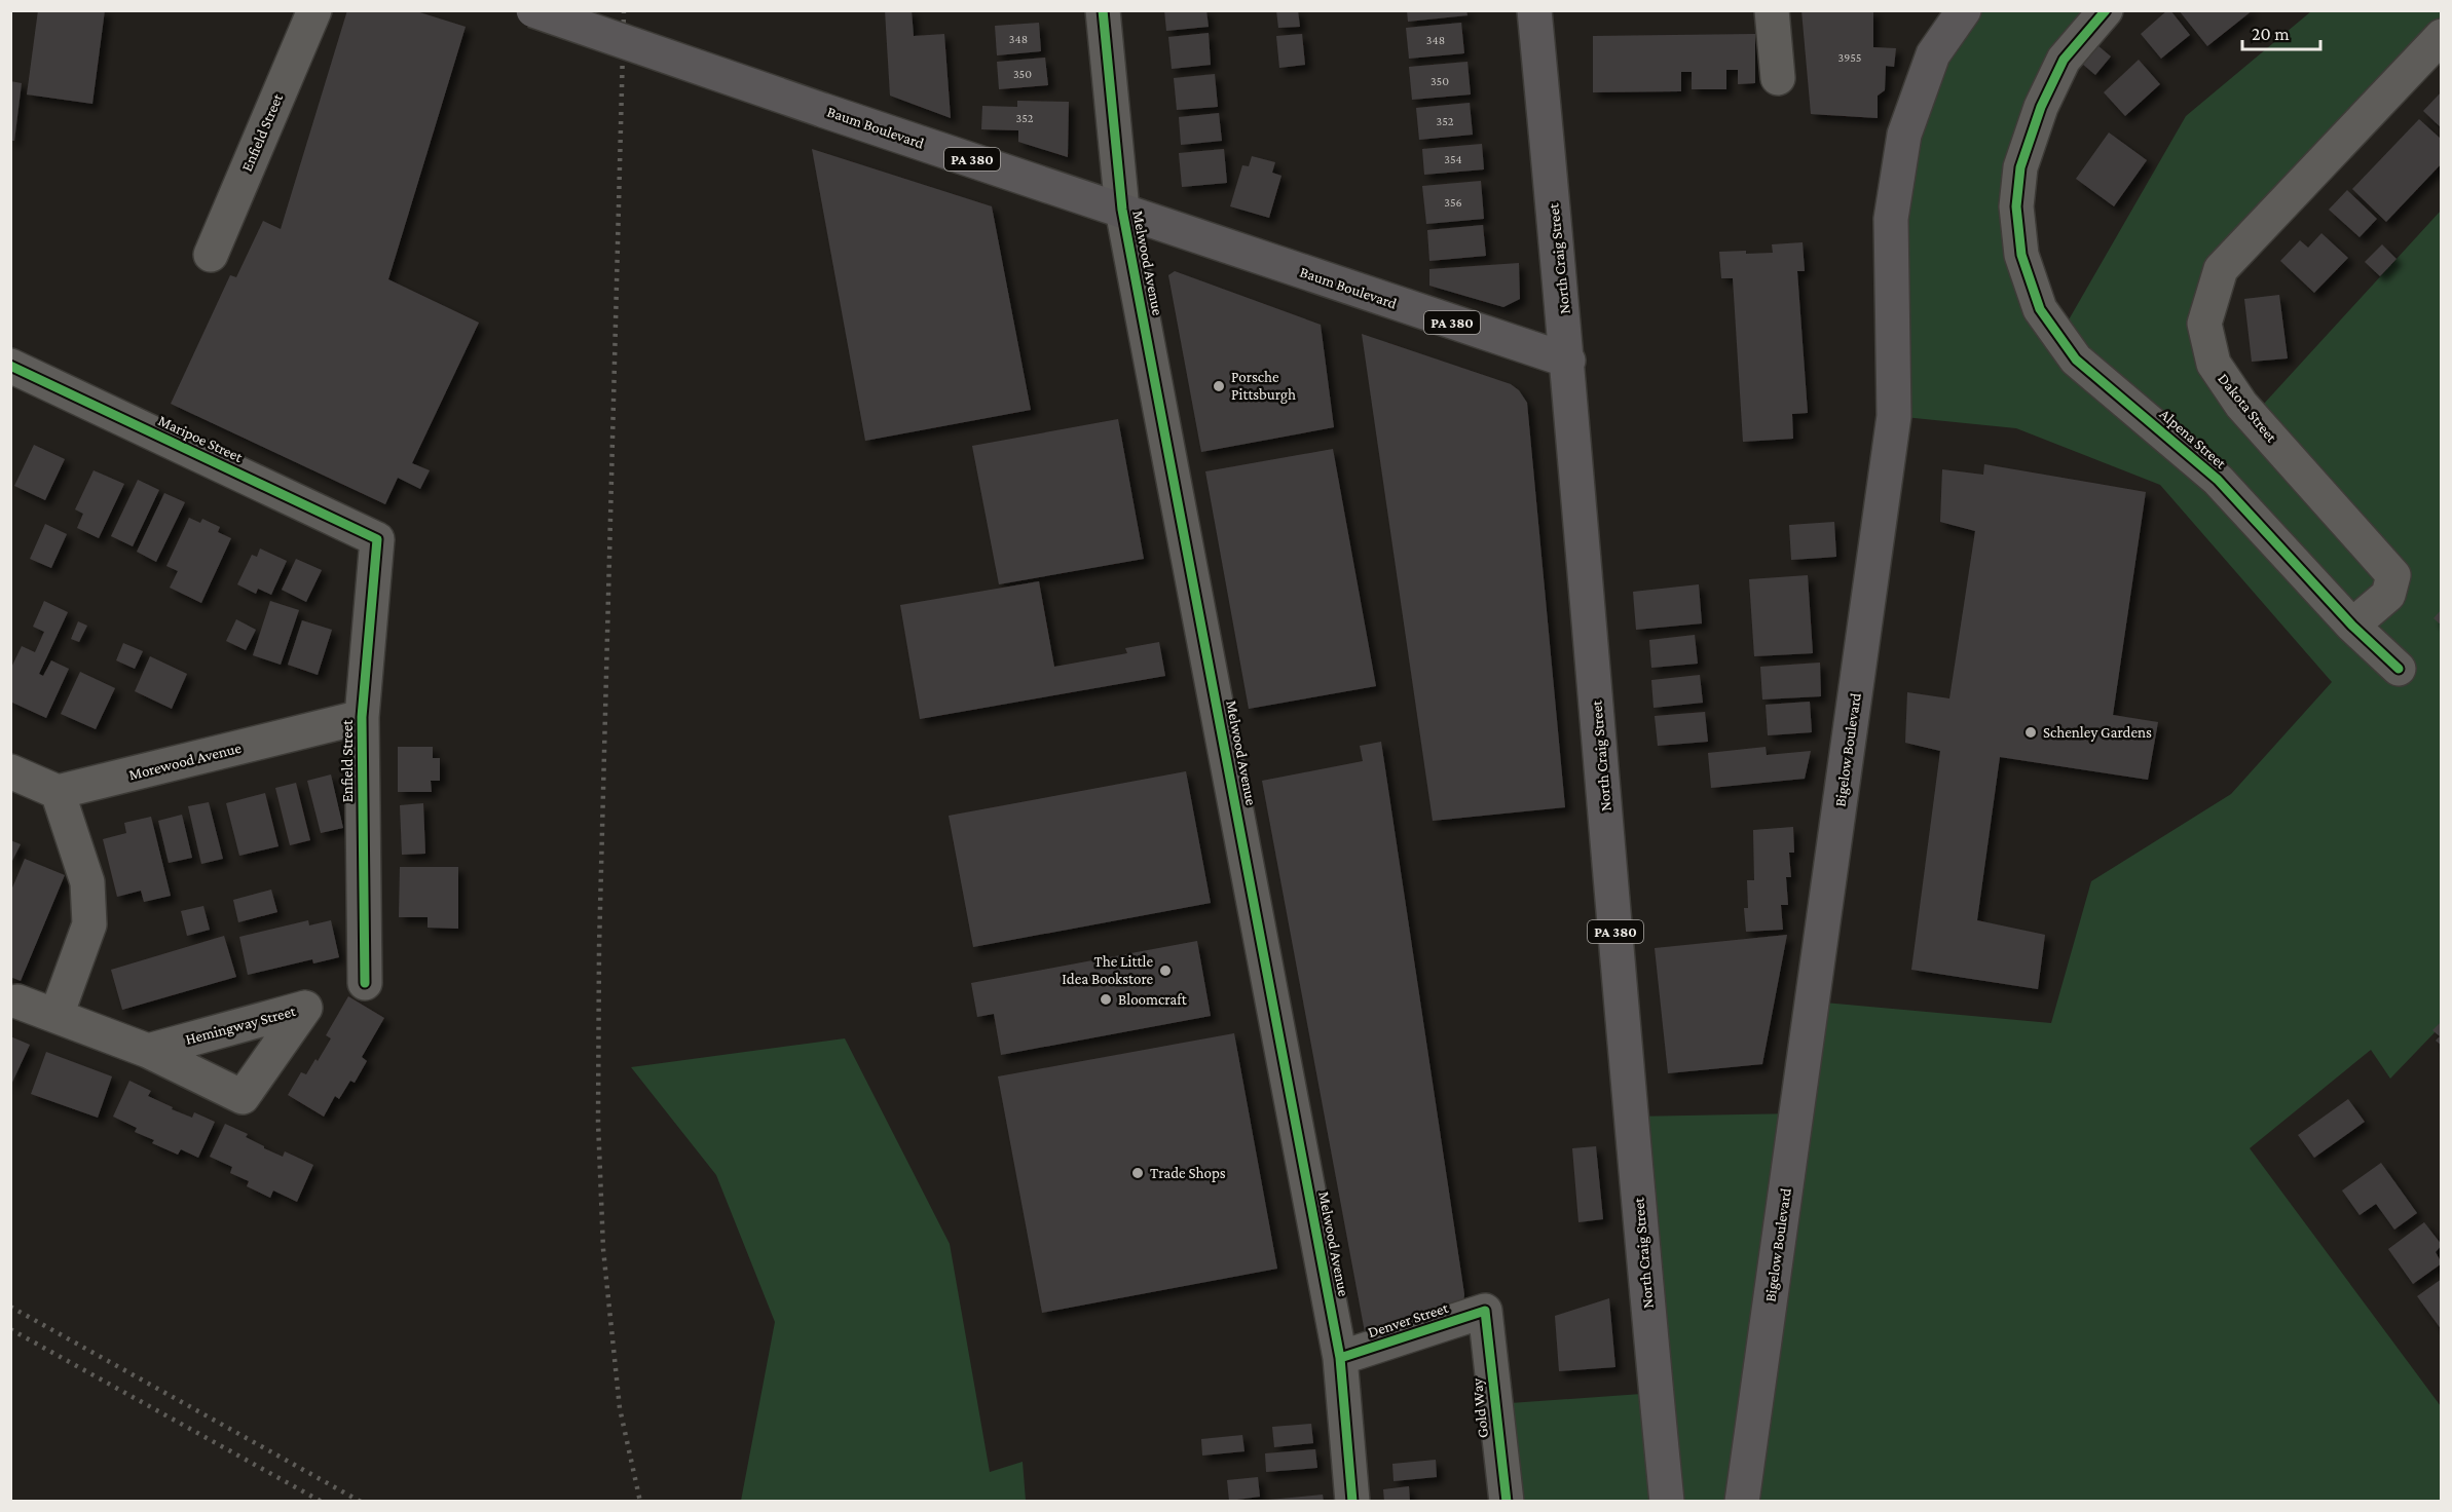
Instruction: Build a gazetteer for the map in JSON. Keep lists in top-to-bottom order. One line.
{"streets":{"main road":["Baum Boulevard","PA 380","North Craig Street","Bigelow Boulevard"],"street":["Enfield Street","Melwood Avenue","Dakota Street","Maripoe Street","Alpena Street","Morewood Avenue","Denver Street","Gold Way"]},"crossings":[["Baum Boulevard","North Craig Street"],["Baum Boulevard","Melwood Avenue"],["Enfield Street","Maripoe Street"],["Enfield Street","Morewood Avenue"],["Melwood Avenue","Denver Street"],["Dakota Street","Alpena Street"],["Denver Street","Gold Way"]],"places":["Porsche Pittsburgh","Schenley Gardens","The Little Idea Bookstore","Bloomcraft","Trade Shops"],"house_numbers":["348","348","3955","350","350","352","352","354","356"],"scale_bar":"20 m"}
